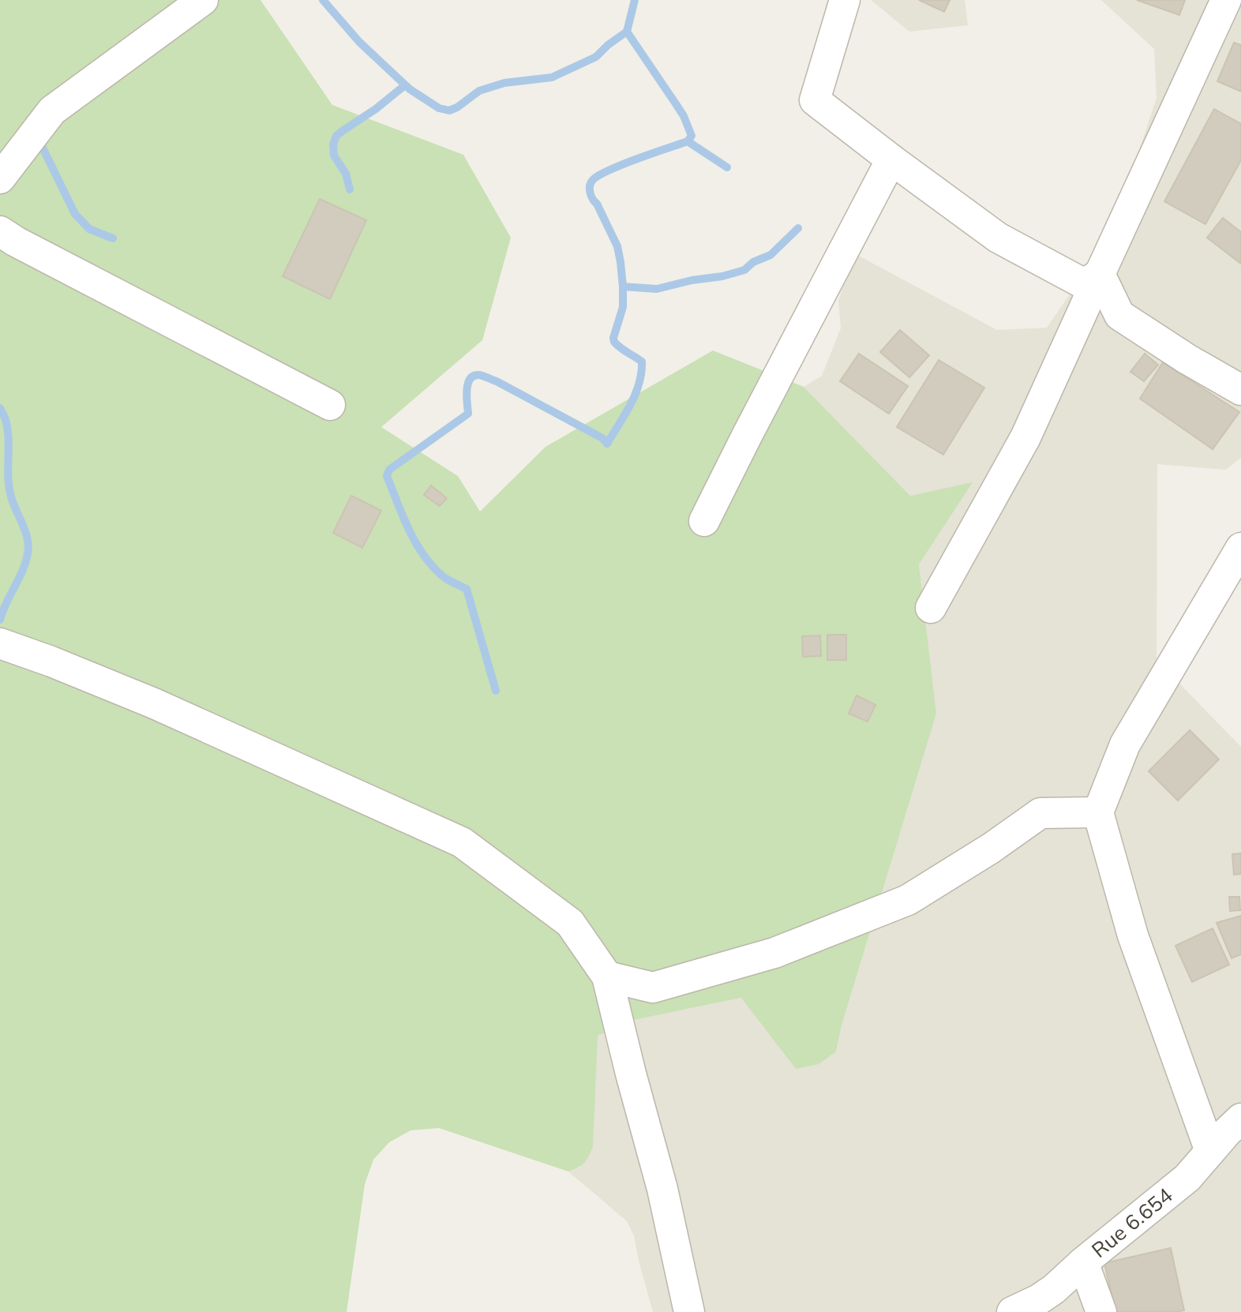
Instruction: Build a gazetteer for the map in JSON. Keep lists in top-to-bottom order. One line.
{"streets":{"street":["Rue 6.654"]}}
